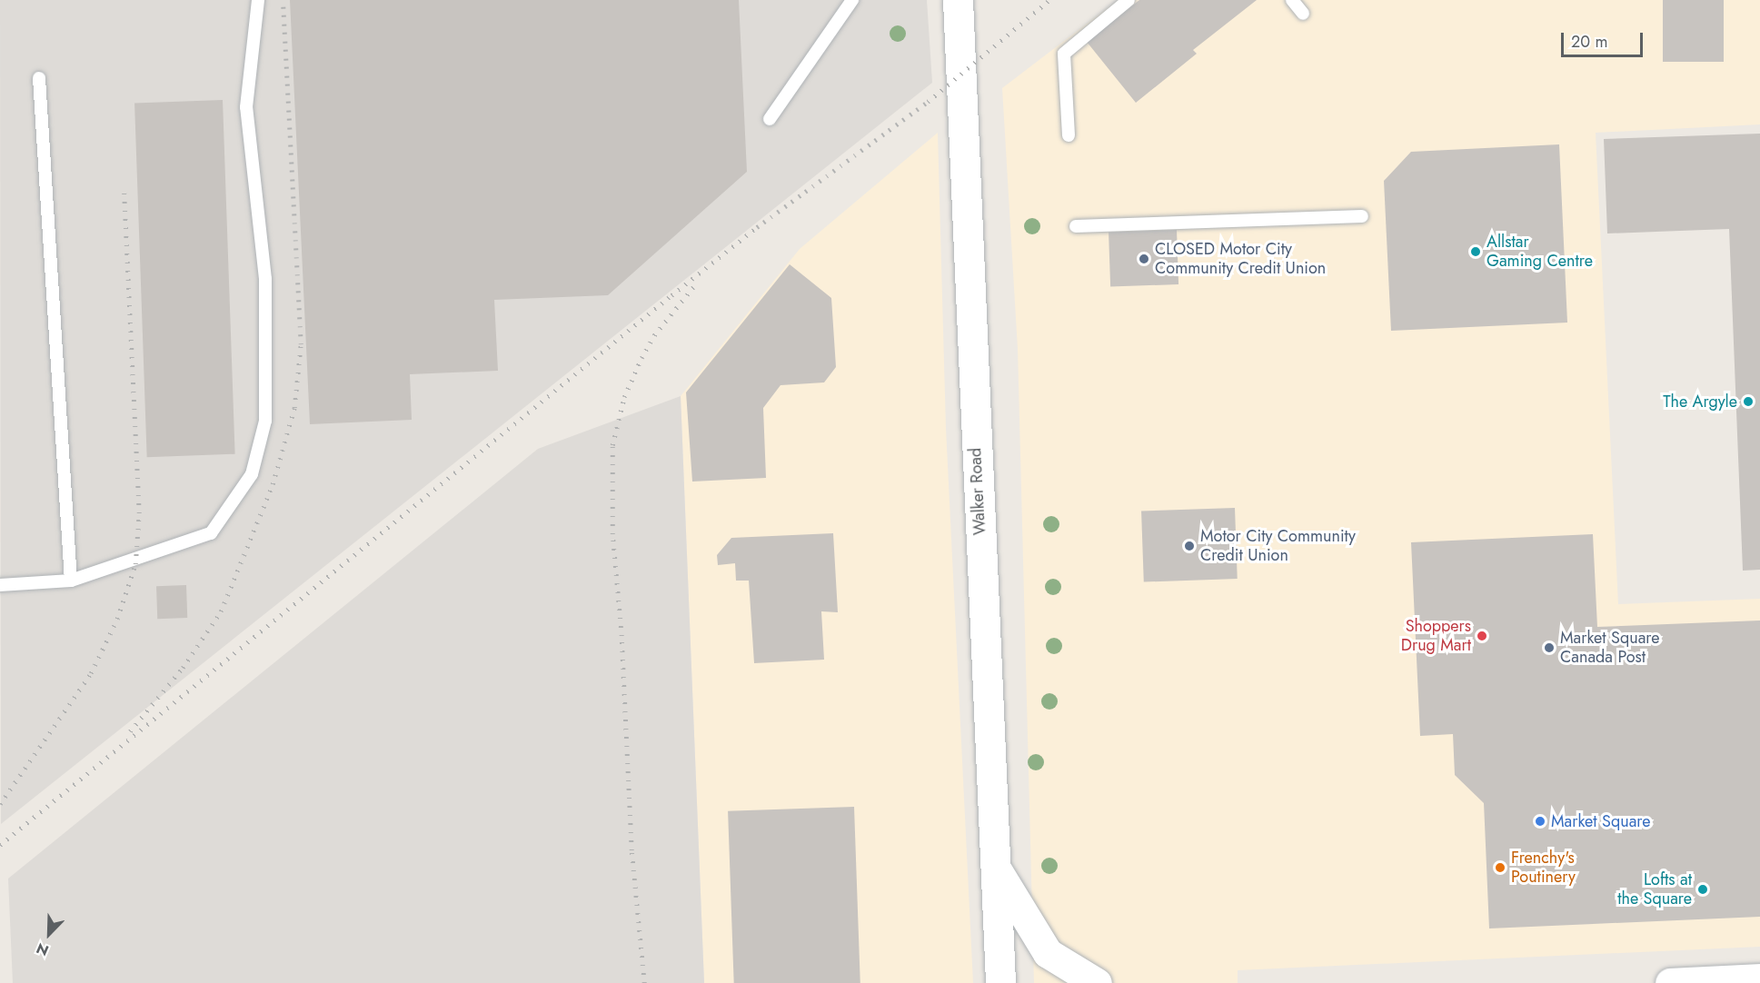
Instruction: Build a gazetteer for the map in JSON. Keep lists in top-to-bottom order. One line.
{"streets":{"main road":["Walker Road"]},"places":["Allstar Gaming Centre","CLOSED Motor City Community Credit Union","The Argyle","Motor City Community Credit Union","Shoppers Drug Mart","Market Square Canada Post","Market Square","Frenchy's Poutinery","Lofts at the Square"],"scale_bar":"20 m","north":"bottom left"}
